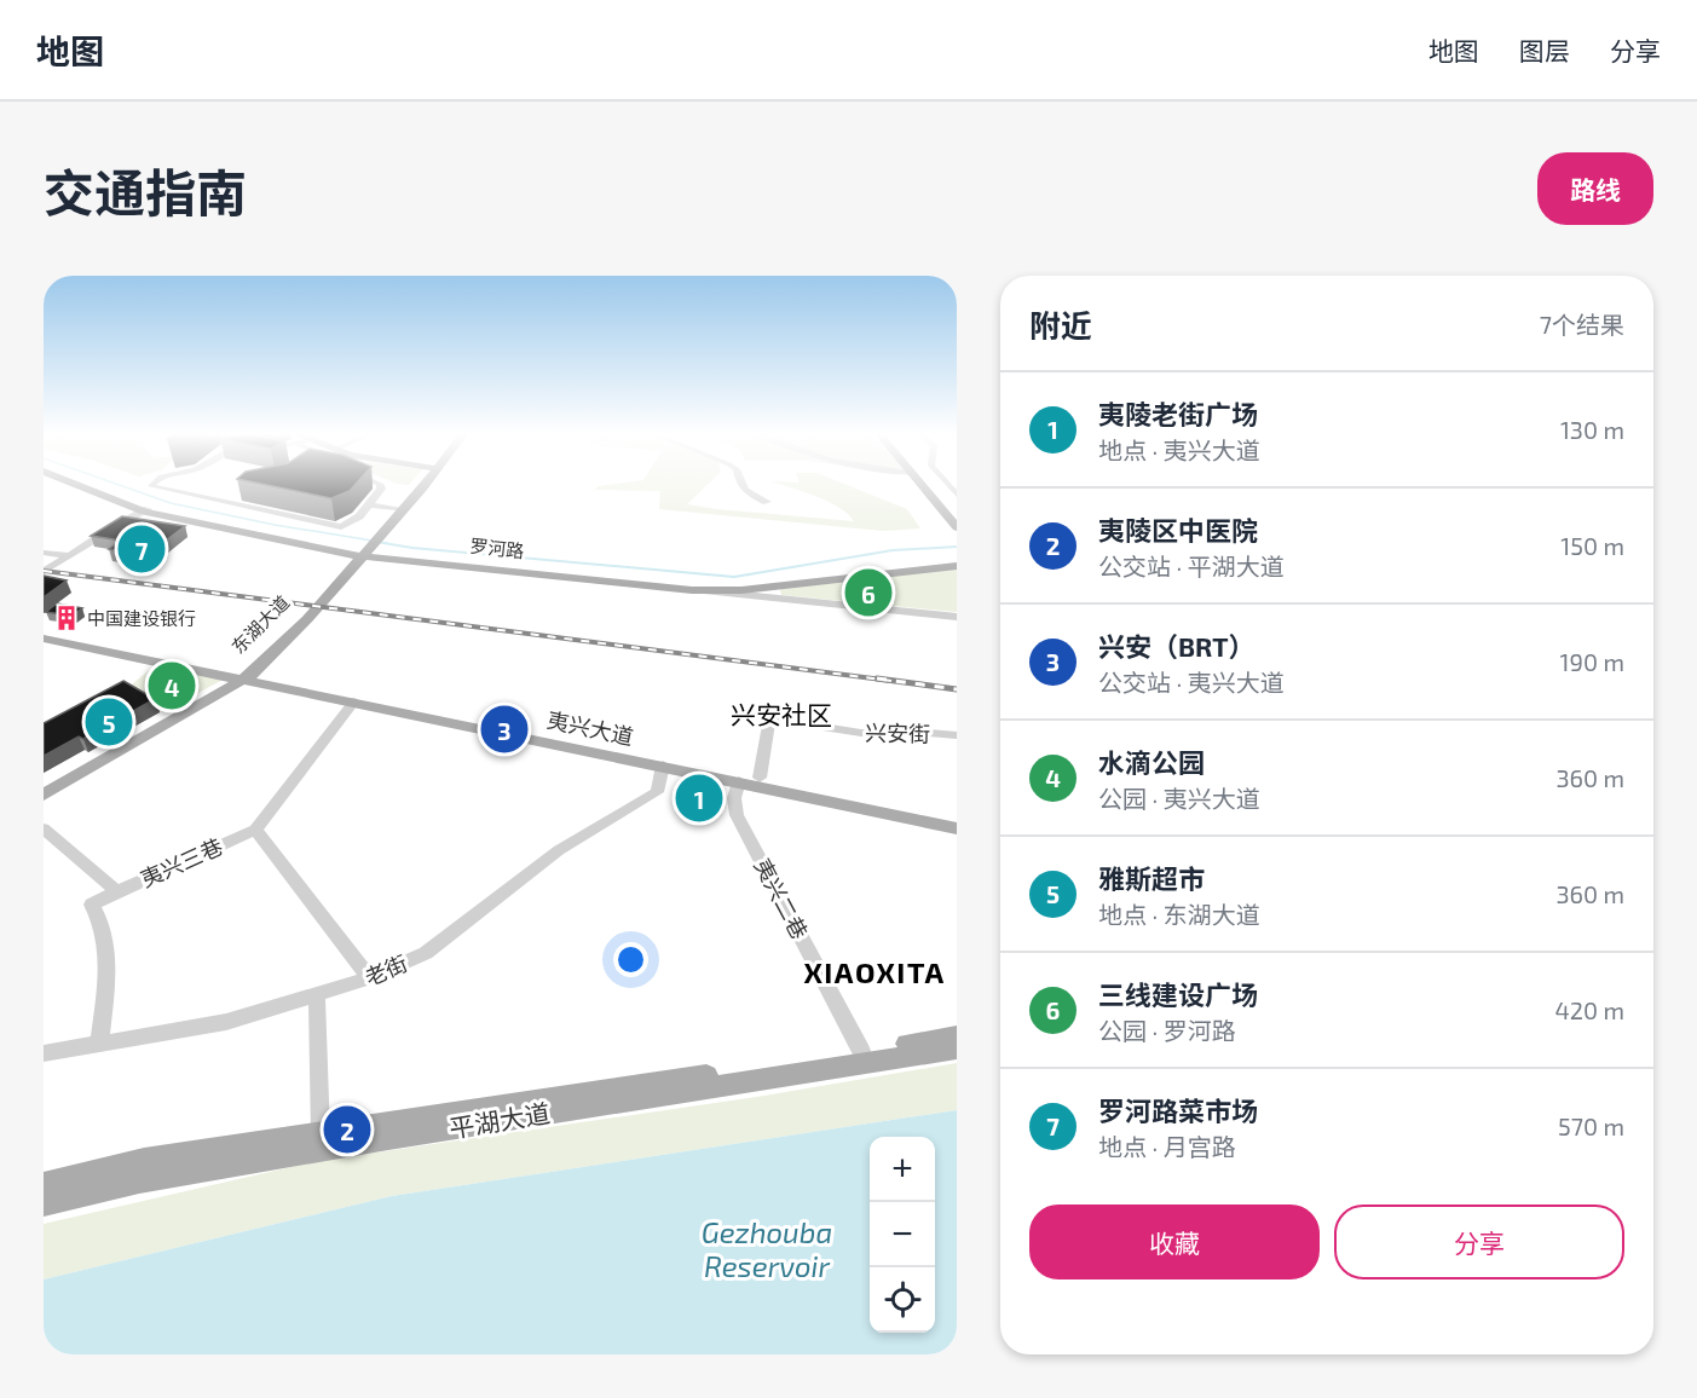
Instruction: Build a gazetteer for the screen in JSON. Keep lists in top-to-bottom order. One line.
{"streets":{"main road":["罗河路","东湖大道","夷兴大道","平湖大道"],"street":["兴安街","夷兴三巷","夷兴二巷","老街"]},"crossings":[["罗河路","东湖大道"],["东湖大道","夷兴大道"],["夷兴大道","兴安街"],["夷兴大道","夷兴三巷"],["夷兴大道","夷兴二巷"],["夷兴大道","老街"],["夷兴二巷","平湖大道"]],"districts":["兴安社区","XIAOXITA"],"water":["Gezhouba Reservoir"],"places":{"building":["中国建设银行"]},"page":{"header":"地图","nav":["地图","图层","分享"],"title":"交通指南","buttons":["路线",["收藏","分享"]],"heading":["附近","7个结果"],"list":[{"mark":"1","name":"夷陵老街广场","note":"地点 · 夷兴大道","value":"130 m"},{"mark":"2","name":"夷陵区中医院","note":"公交站 · 平湖大道","value":"150 m"},{"mark":"3","name":"兴安（BRT）","note":"公交站 · 夷兴大道","value":"190 m"},{"mark":"4","name":"水滴公园","note":"公园 · 夷兴大道","value":"360 m"},{"mark":"5","name":"雅斯超市","note":"地点 · 东湖大道","value":"360 m"},{"mark":"6","name":"三线建设广场","note":"公园 · 罗河路","value":"420 m"},{"mark":"7","name":"罗河路菜市场","note":"地点 · 月宫路","value":"570 m"}],"pins":["7","6","4","5","3","1","2"],"map_buttons":["+","−"]}}
